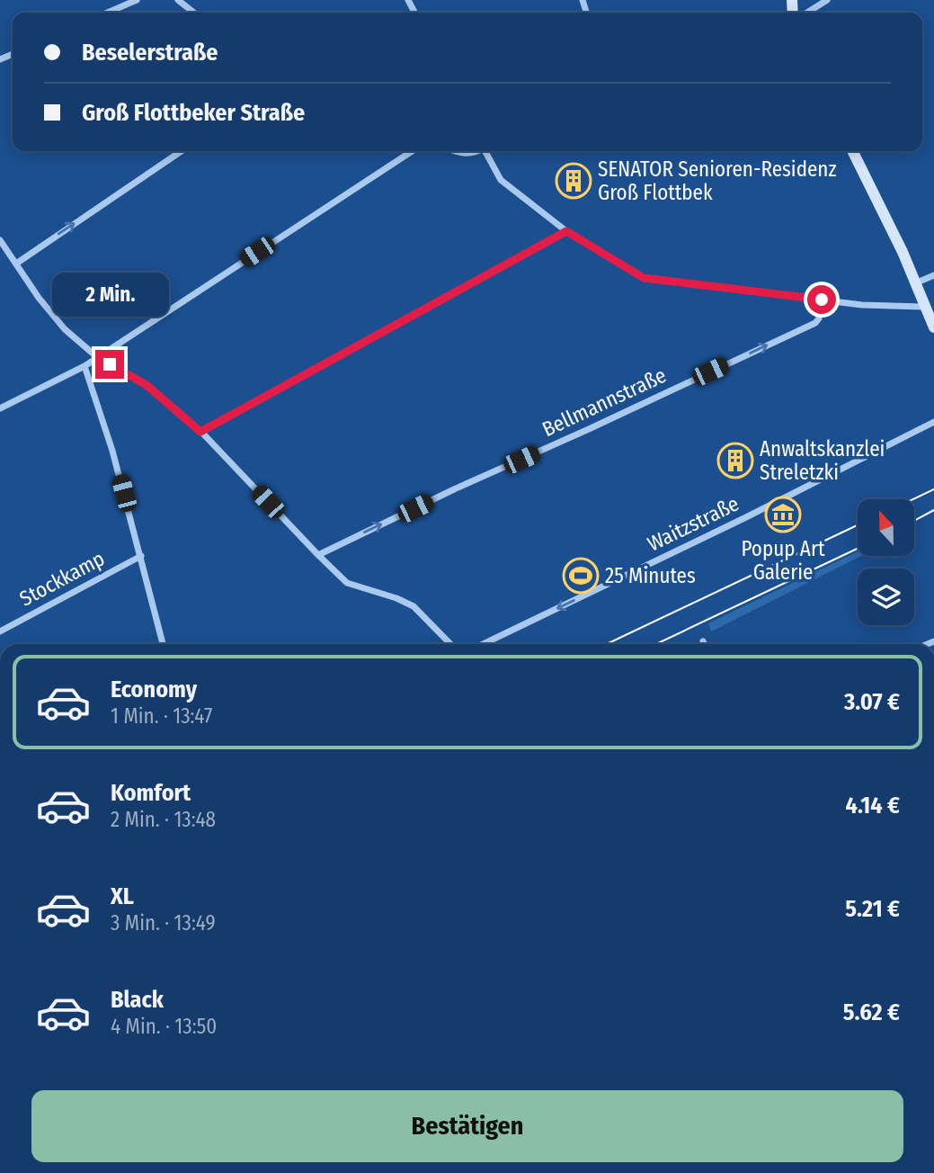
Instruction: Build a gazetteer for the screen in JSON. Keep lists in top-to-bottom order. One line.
{"streets":{"street":["Bellmannstraße","Waitzstraße","Stockkamp"]},"one_way":["Bellmannstraße","Waitzstraße"],"places":{"building":["SENATOR Senioren-Residenz Groß Flottbek","Anwaltskanzlei Streletzki"],"museum":["Popup Art Galerie"],"sports":["25 Minutes"]},"north":"top","page":{"banner":["Beselerstraße","Groß Flottbeker Straße"],"bubble":"2 Min.","list":[{"name":"Economy","note":"1 Min. · 13:47","value":"3.07 €"},{"name":"Komfort","note":"2 Min. · 13:48","value":"4.14 €"},{"name":"XL","note":"3 Min. · 13:49","value":"5.21 €"},{"name":"Black","note":"4 Min. · 13:50","value":"5.62 €"}],"buttons":"Bestätigen"}}
